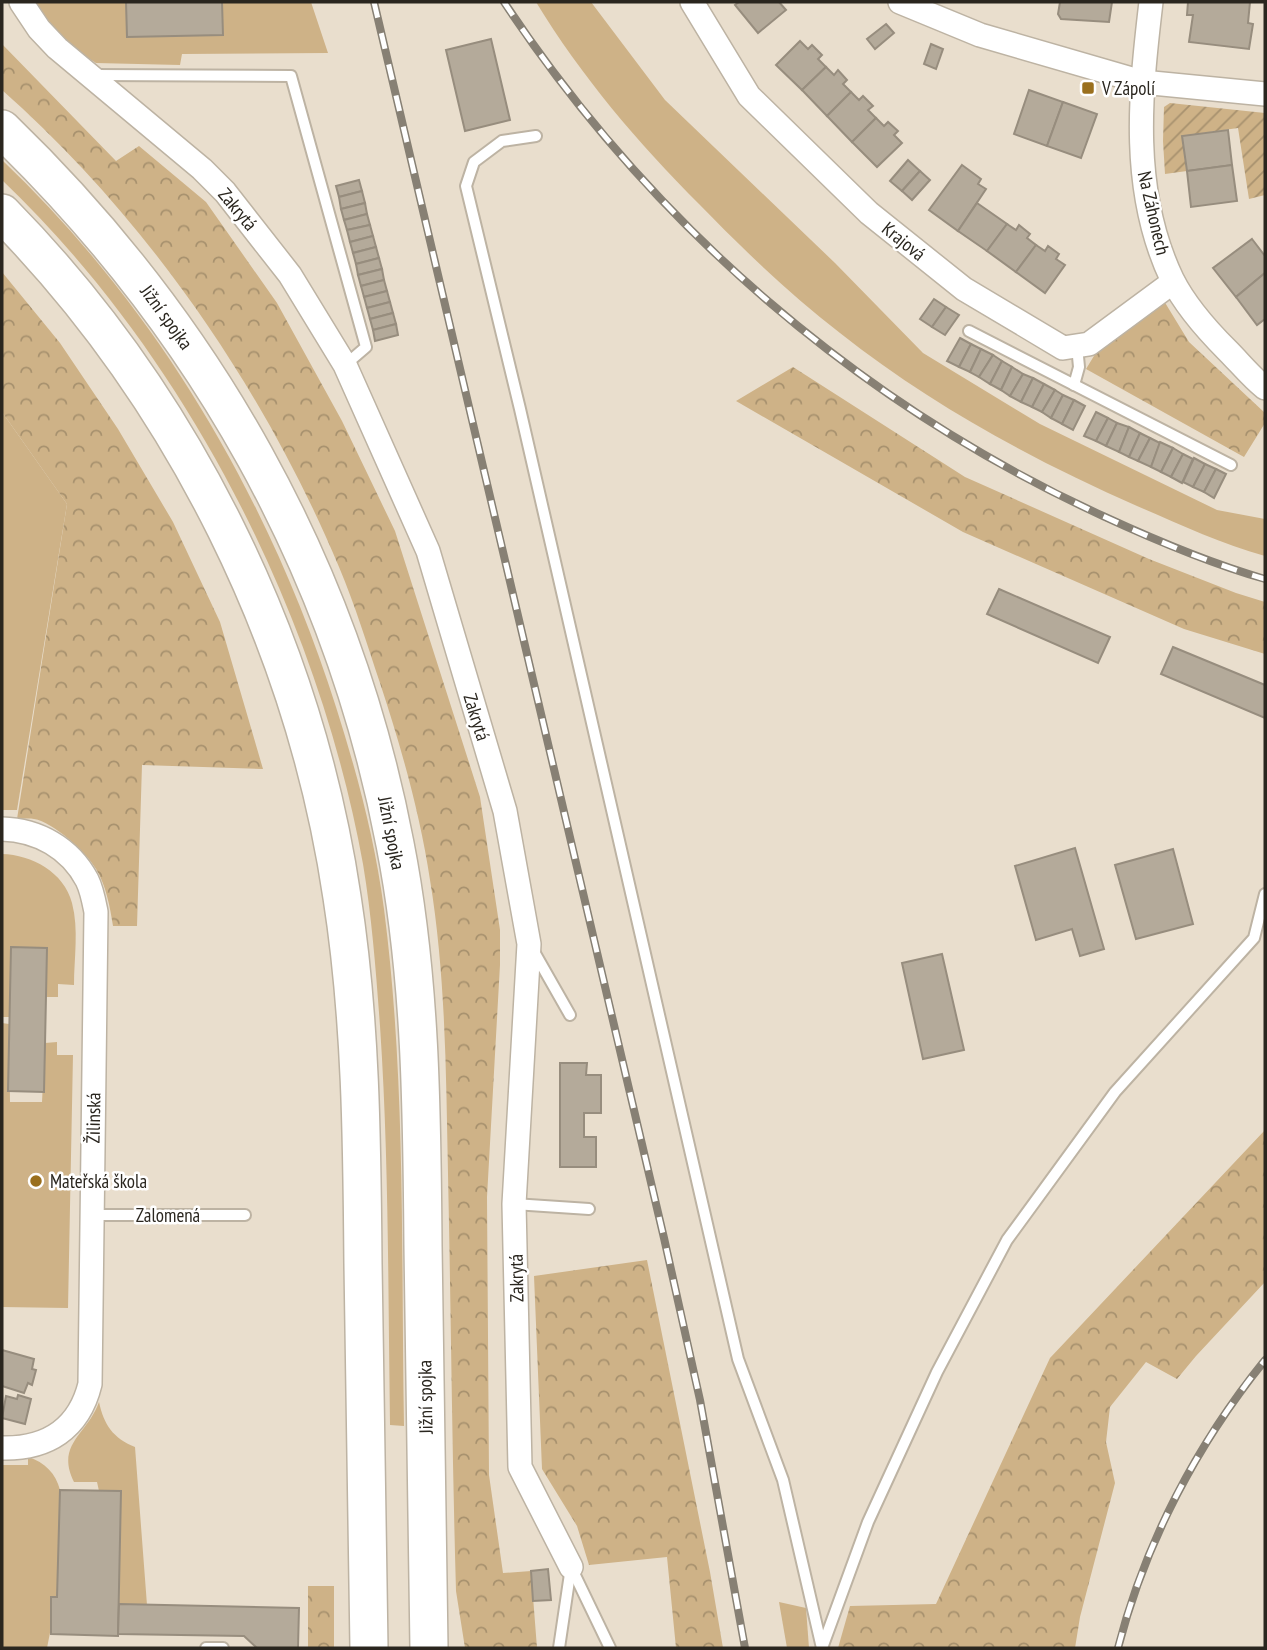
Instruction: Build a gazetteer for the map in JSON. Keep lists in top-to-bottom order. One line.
{"streets":{"highway":["Jižní spojka"],"street":["Zakrytá","Na Záhonech","Krajová","Žilinská"],"lane":["Zalomená"]},"crossings":[["Žilinská","Zalomená"]],"places":{"transit":["V Zápolí"],"other":["Mateřská škola"]}}
